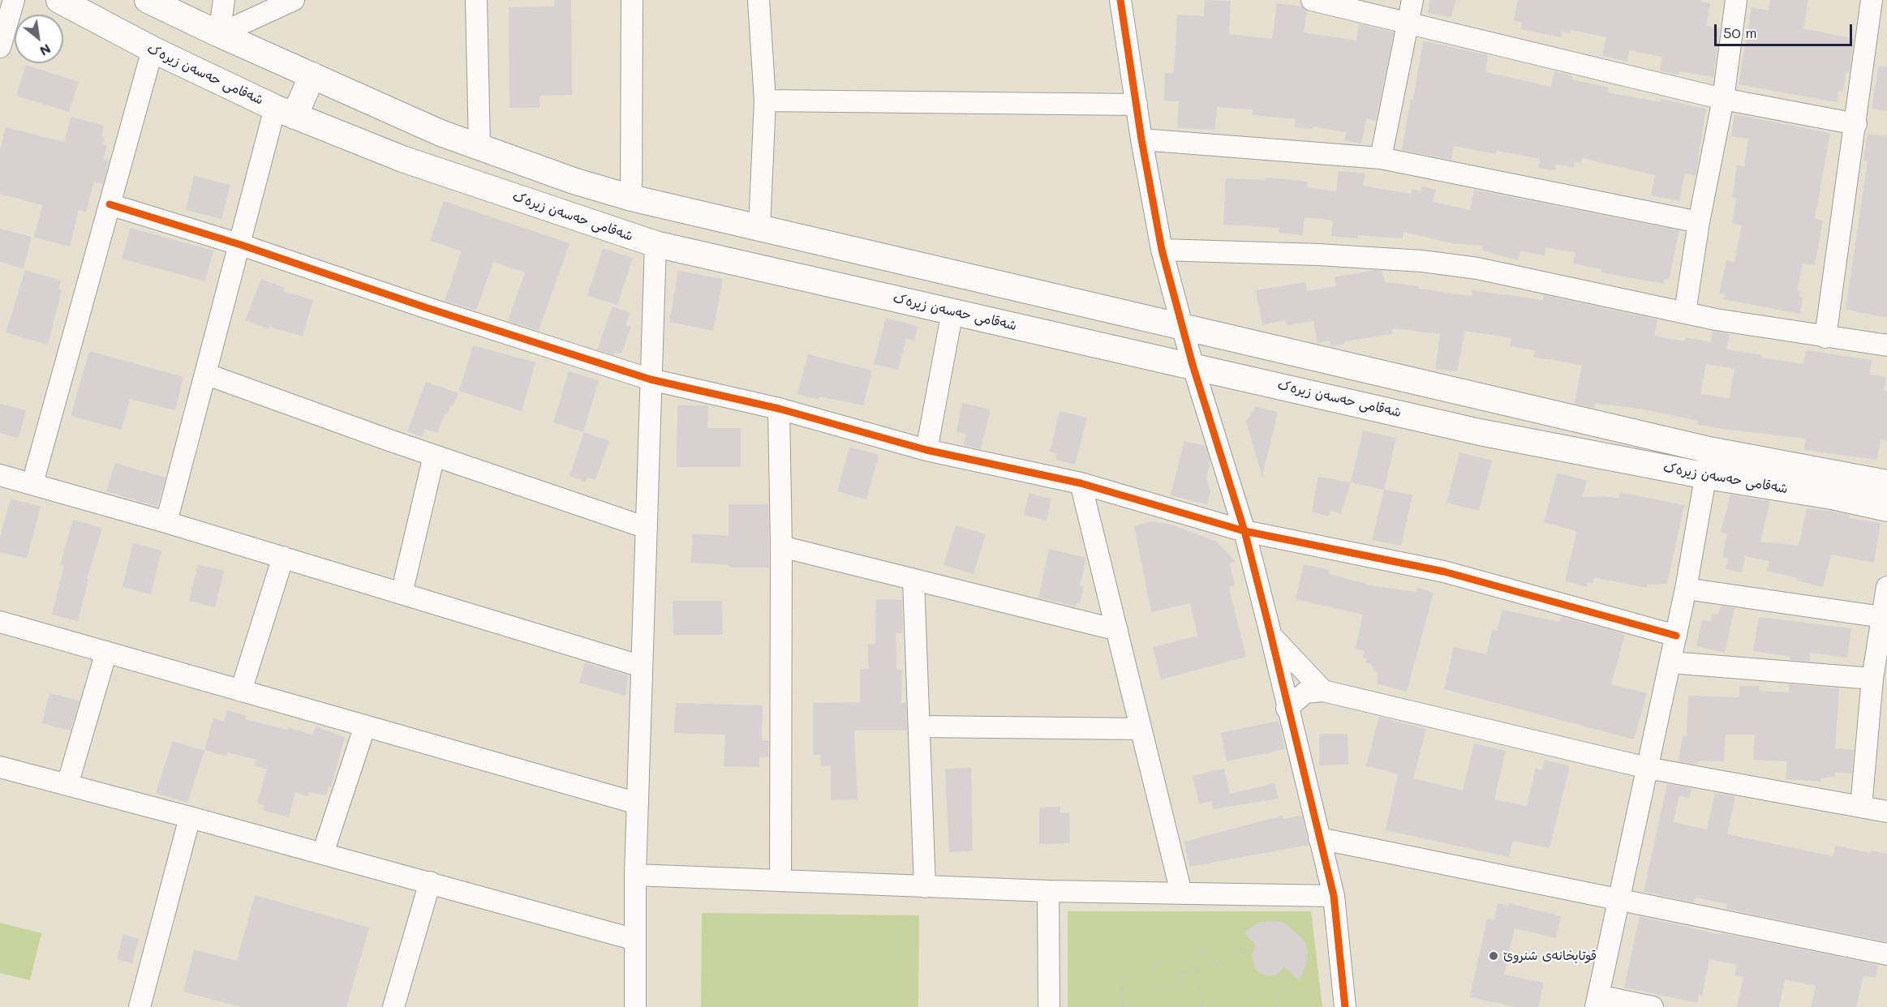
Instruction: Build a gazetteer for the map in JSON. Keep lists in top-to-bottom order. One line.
{"streets":{"main road":["شەقامی حەسەن زیرەک"]},"places":["قوتابخانەی شنروێ"],"scale_bar":"50 m","north":"bottom right"}
